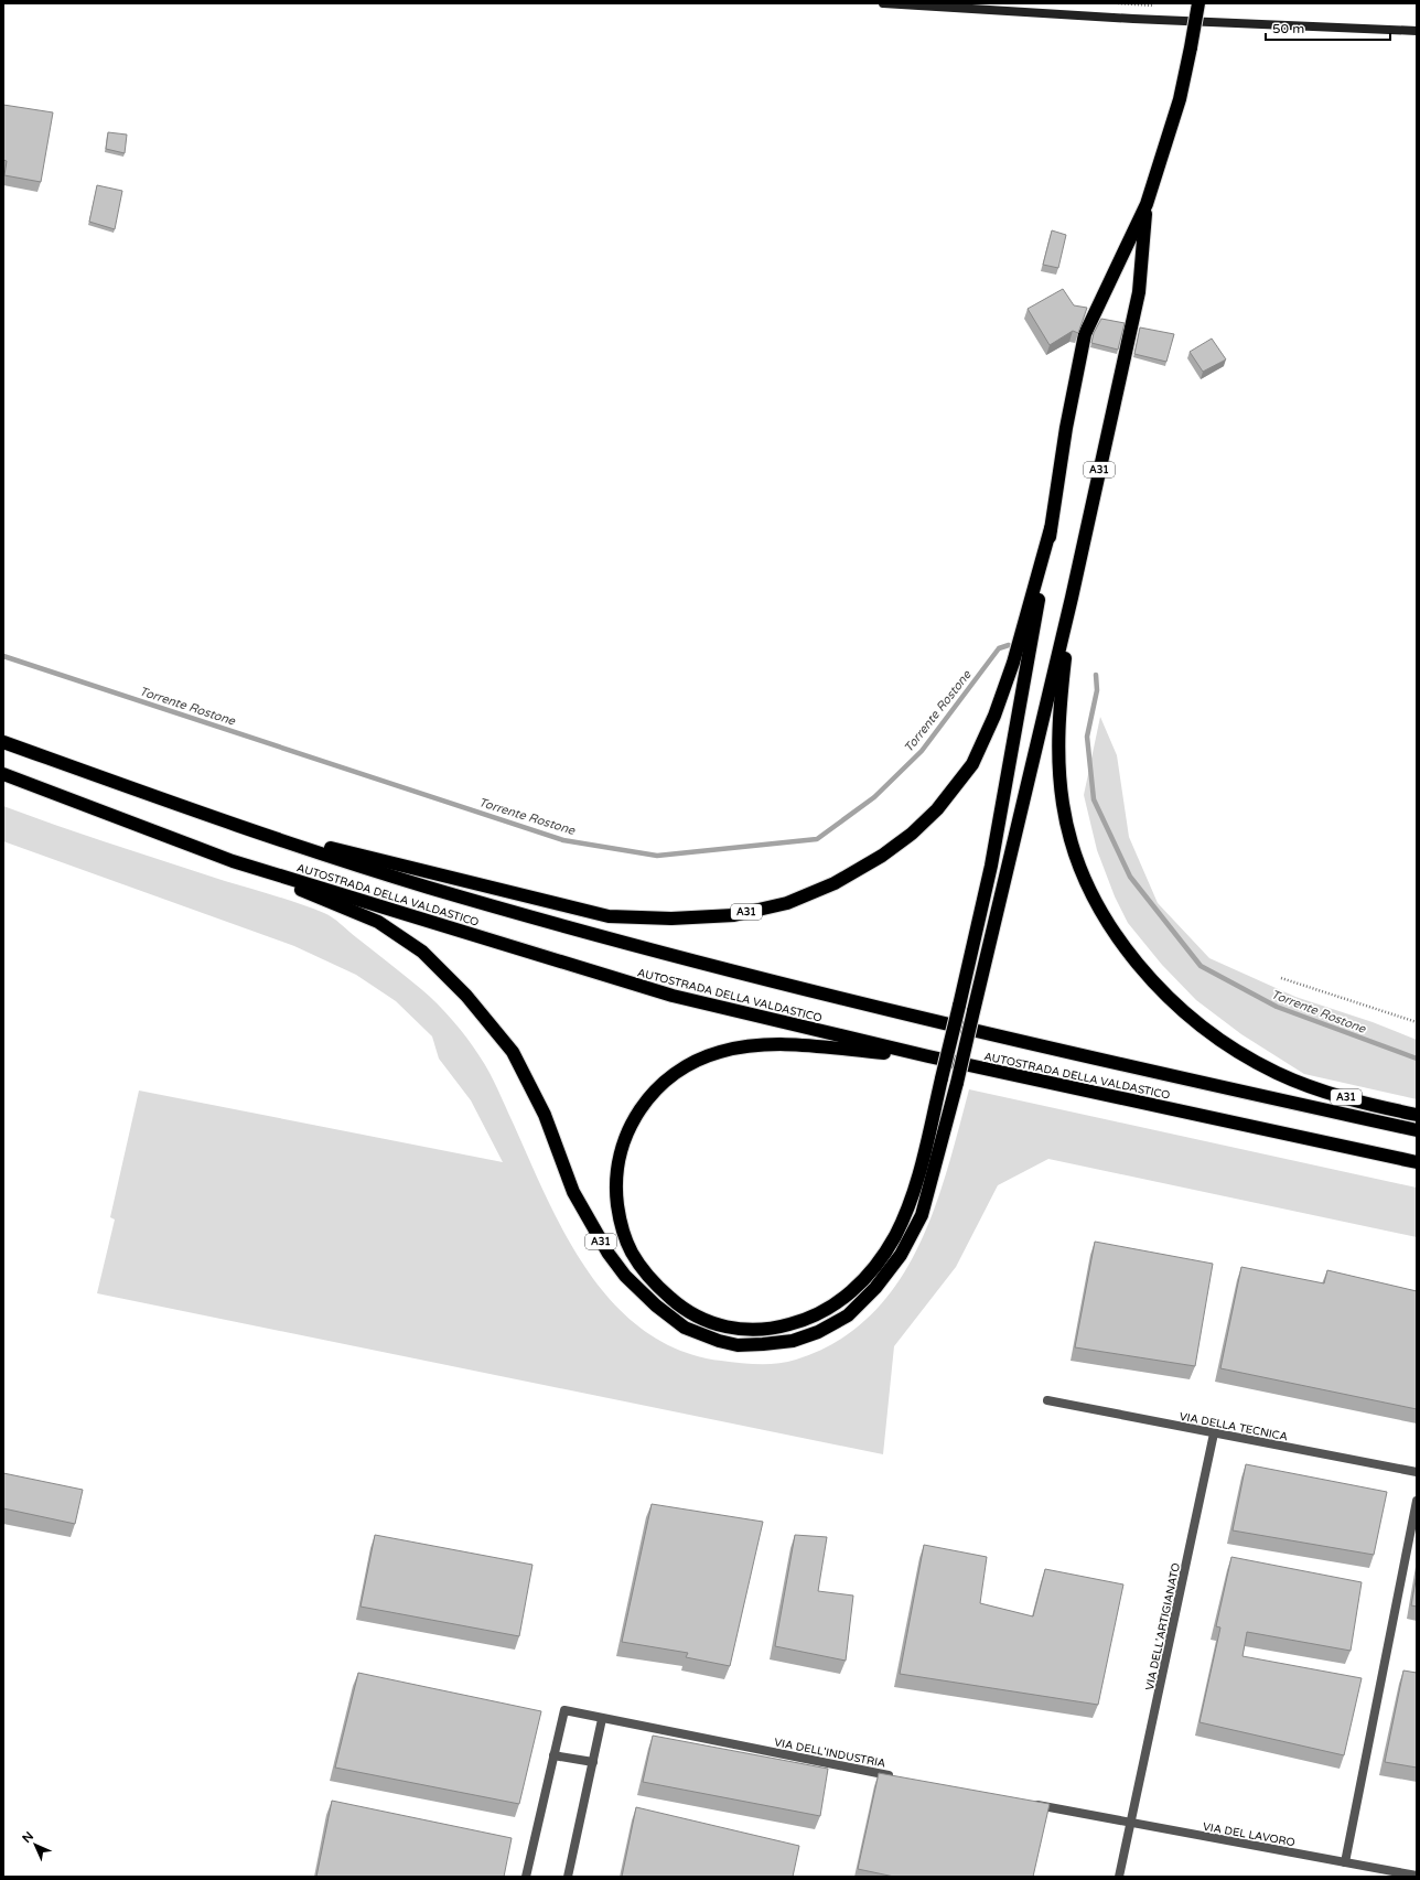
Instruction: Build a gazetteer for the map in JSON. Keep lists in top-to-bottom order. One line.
{"streets":{"highway":["A31","AUTOSTRADA DELLA VALDASTICO"],"street":["VIA DELLA TECNICA","VIA DELL'ARTIGIANATO","VIA DELL'INDUSTRIA","VIA DEL LAVORO"]},"crossings":[["A31","AUTOSTRADA DELLA VALDASTICO"],["VIA DELLA TECNICA","VIA DELL'ARTIGIANATO"],["VIA DELL'ARTIGIANATO","VIA DEL LAVORO"]],"water":["Torrente Rostone"],"scale_bar":"50 m","north":"top left"}
